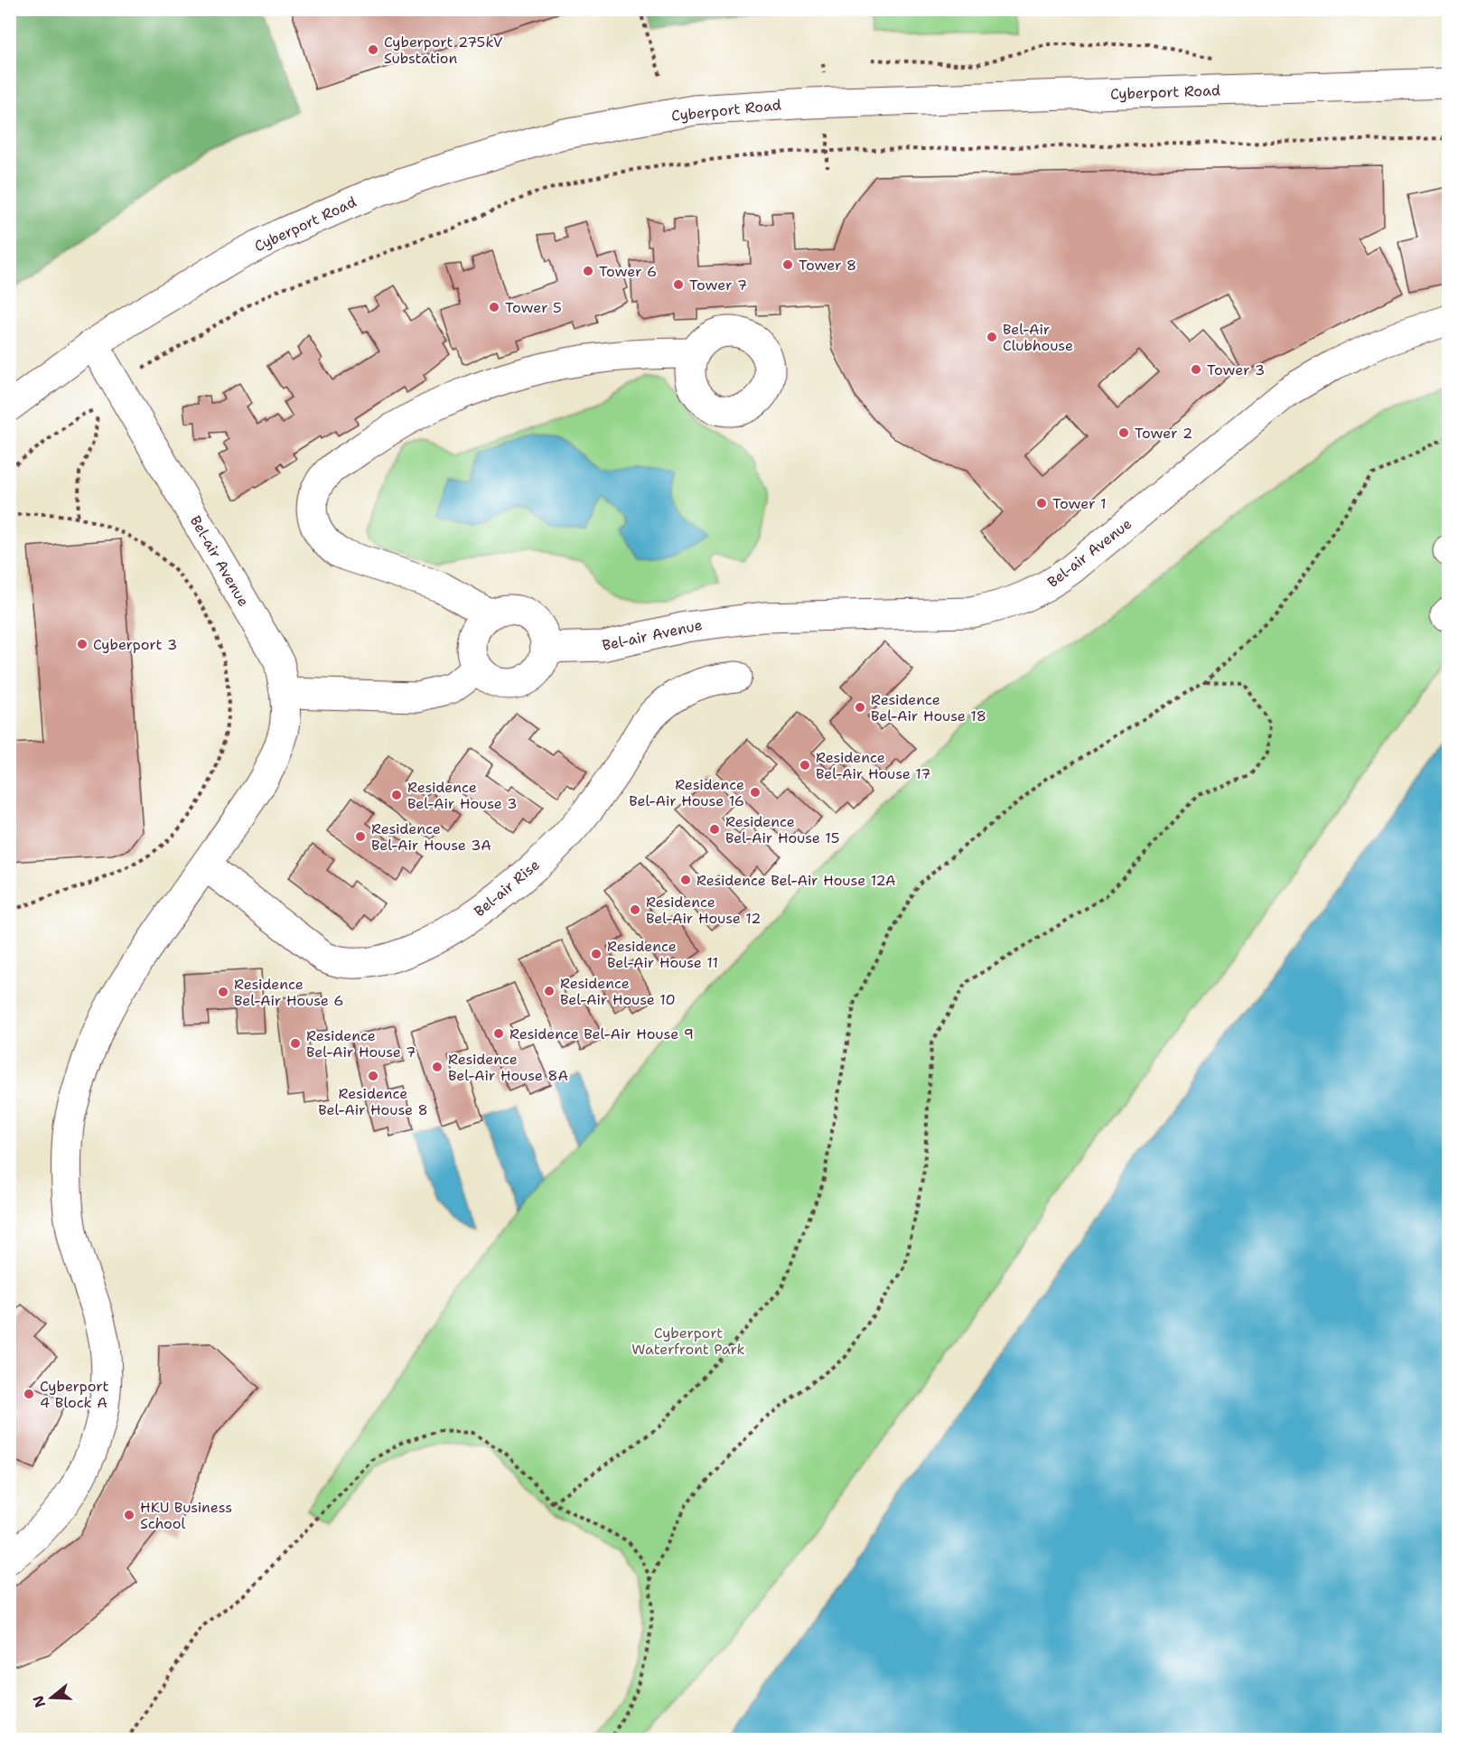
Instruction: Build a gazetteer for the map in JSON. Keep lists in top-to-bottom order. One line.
{"streets":{"street":["Cyberport Road","Bel-air Avenue","Bel-air Rise"]},"crossings":[["Cyberport Road","Bel-air Avenue"],["Bel-air Avenue","Bel-air Rise"]],"parks":["Cyberport Waterfront Park"],"places":["Cyberport 275kV Substation","Tower 8","Tower 6","Tower 7","Tower 5","Bel-Air Clubhouse","Tower 3","Tower 2","Tower 1","Cyberport 3","Residence Bel-Air House 18","Residence Bel-Air House 17","Residence Bel-Air House 16","Residence Bel-Air House 3","Residence Bel-Air House 15","Residence Bel-Air House 3A","Residence Bel-Air House 12A","Residence Bel-Air House 12","Residence Bel-Air House 11","Residence Bel-Air House 10","Residence Bel-Air House 6","Residence Bel-Air House 9","Residence Bel-Air House 7","Residence Bel-Air House 8A","Residence Bel-Air House 8","Cyberport 4 Block A","HKU Business School"],"north":"left"}
